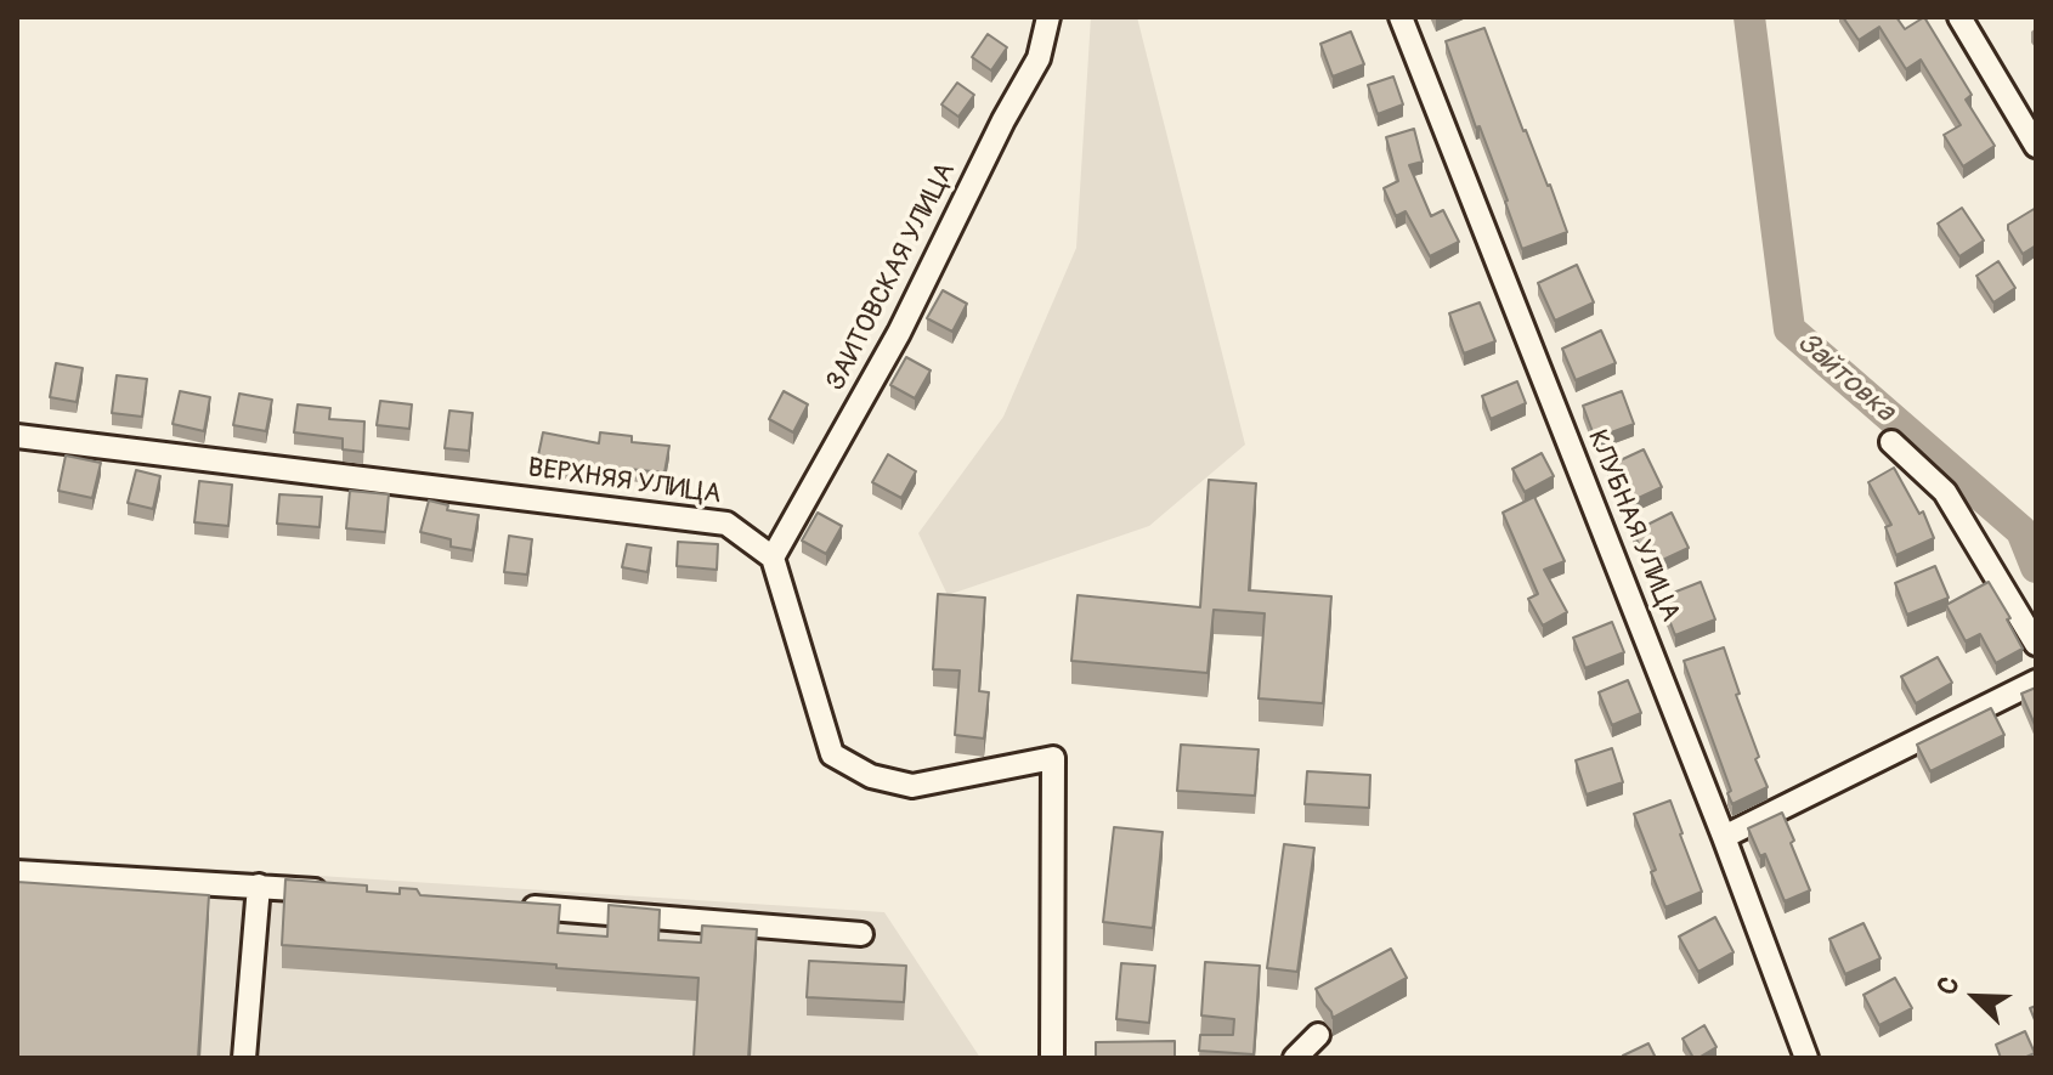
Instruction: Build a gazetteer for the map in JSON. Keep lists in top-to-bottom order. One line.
{"streets":{"street":["ЗАИТОВСКАЯ УЛИЦА","ВЕРХНЯЯ УЛИЦА","КЛУБНАЯ УЛИЦА"]},"crossings":[["ЗАИТОВСКАЯ УЛИЦА","ВЕРХНЯЯ УЛИЦА"]],"water":["Зайтовка"],"north":"top left"}
